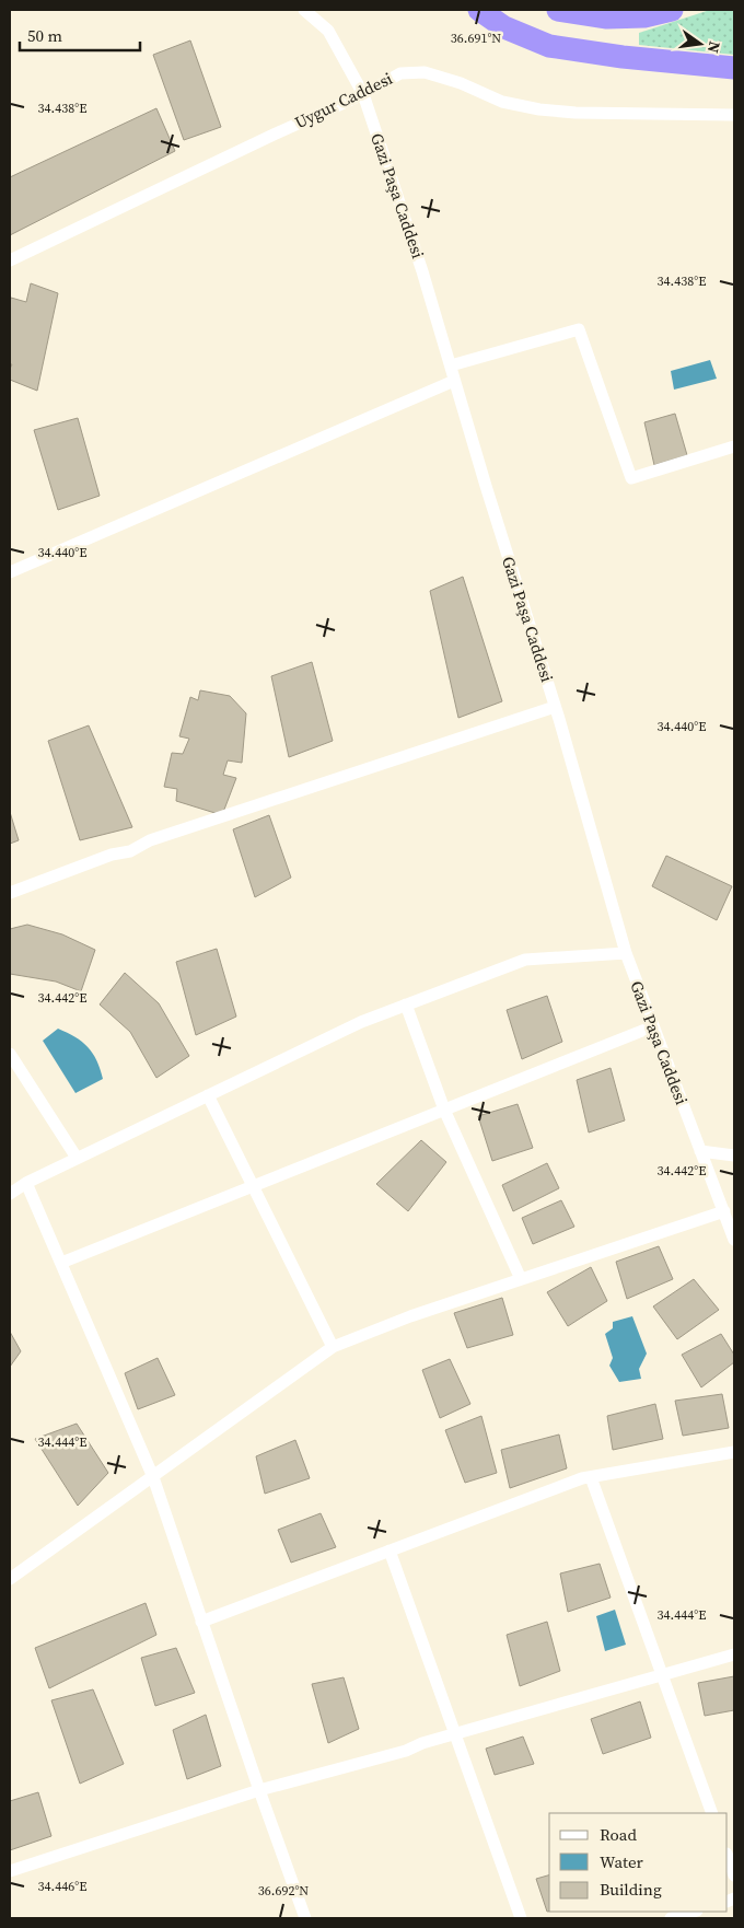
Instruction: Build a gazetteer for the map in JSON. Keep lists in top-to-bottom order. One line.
{"streets":{"street":["Uygur Caddesi","Gazi Paşa Caddesi"]},"crossings":[["Uygur Caddesi","Gazi Paşa Caddesi"]],"legend":["Road","Water","Building"],"scale_bar":"50 m","north":"right","coordinates":["36.691°N","34.438°E","34.440°E","34.442°E","34.444°E","34.446°E","36.692°N"]}
